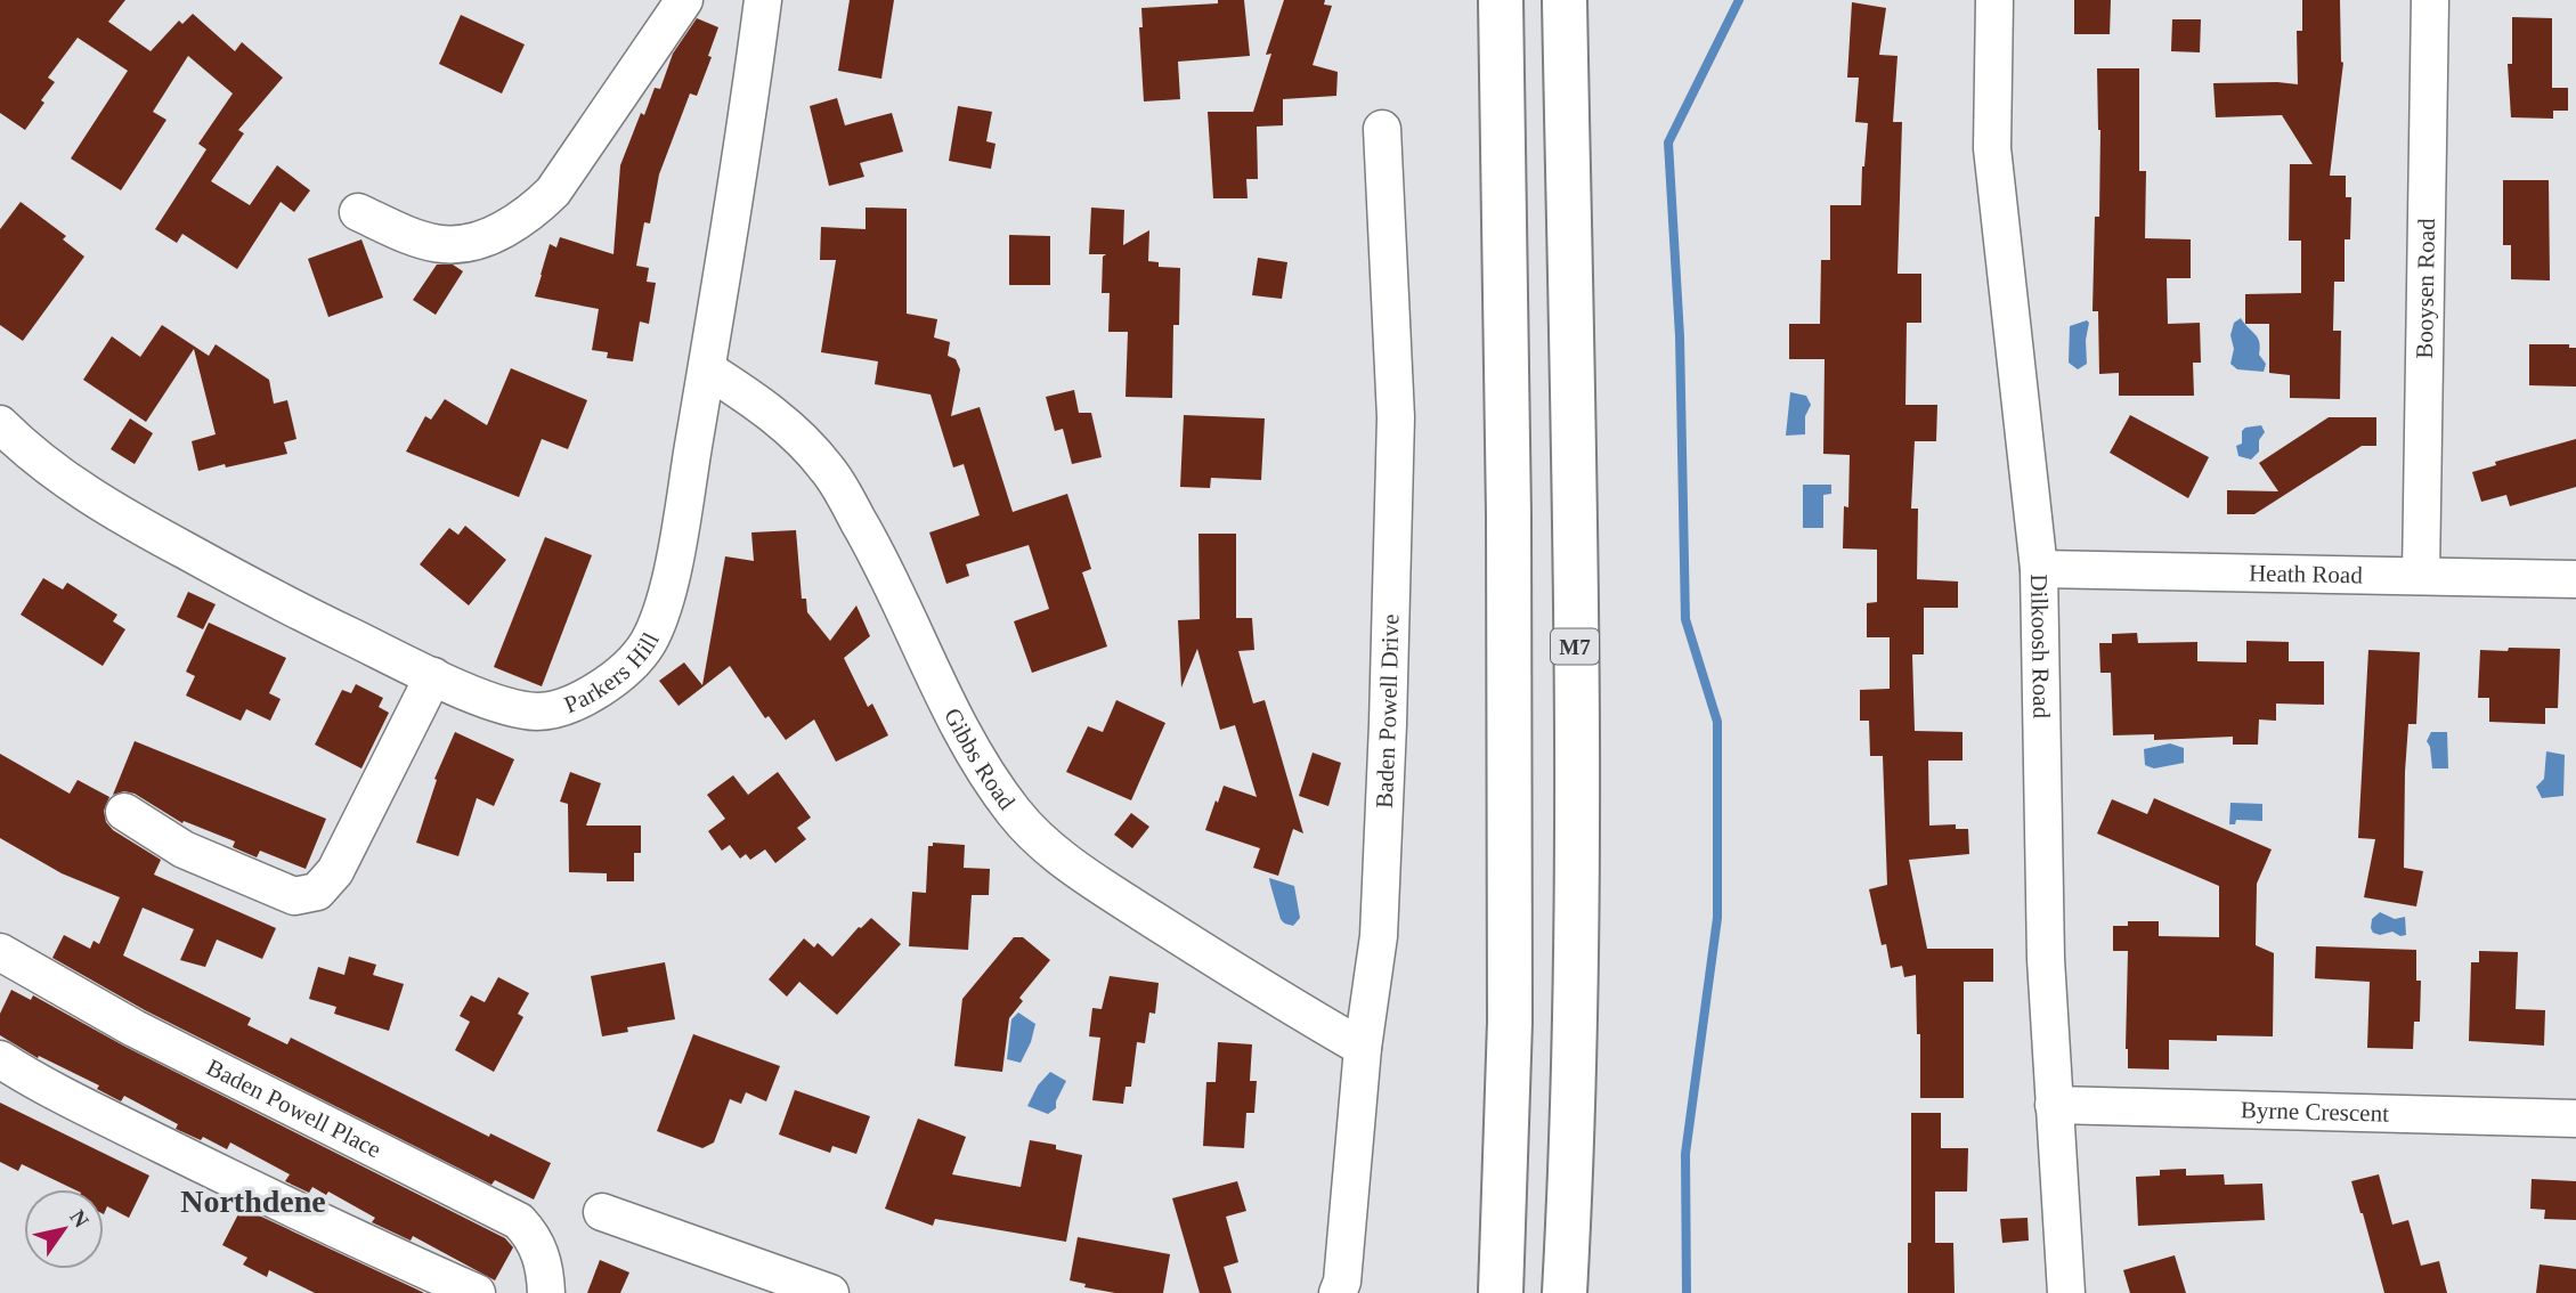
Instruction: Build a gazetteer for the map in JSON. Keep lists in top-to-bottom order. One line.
{"streets":{"highway":["M7"],"street":["Booysen Road","Heath Road","Dilkoosh Road","Parkers Hill","Baden Powell Drive","Gibbs Road","Baden Powell Place","Byrne Crescent"]},"crossings":[["Booysen Road","Heath Road"],["Heath Road","Dilkoosh Road"],["Dilkoosh Road","Byrne Crescent"],["Parkers Hill","Gibbs Road"],["Baden Powell Drive","Gibbs Road"]],"districts":["Northdene"],"north":"top right"}
